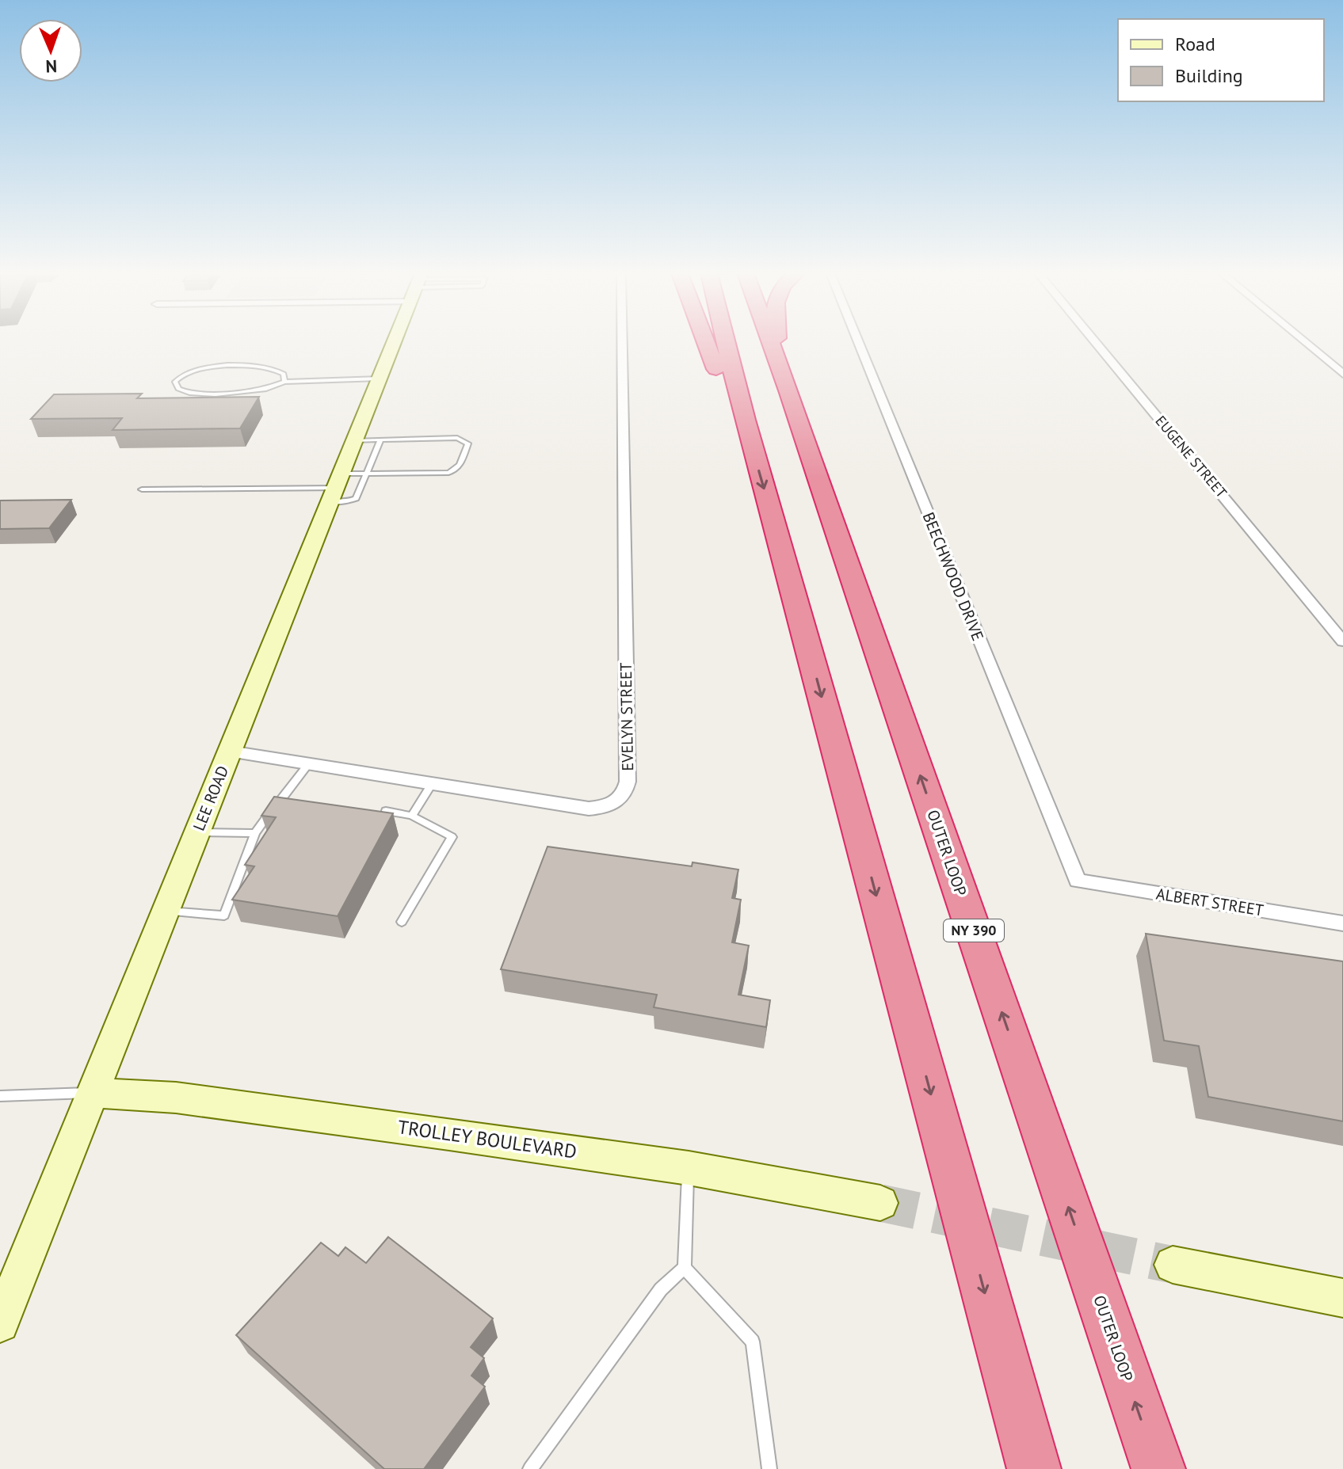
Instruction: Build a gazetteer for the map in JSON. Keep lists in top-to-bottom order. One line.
{"streets":{"highway":["OUTER LOOP","NY 390"],"street":["EUGENE STREET","BEECHWOOD DRIVE","EVELYN STREET","LEE ROAD","ALBERT STREET","TROLLEY BOULEVARD"]},"crossings":[["BEECHWOOD DRIVE","ALBERT STREET"],["EVELYN STREET","LEE ROAD"],["LEE ROAD","TROLLEY BOULEVARD"]],"legend":["Road","Building"],"north":"bottom"}
